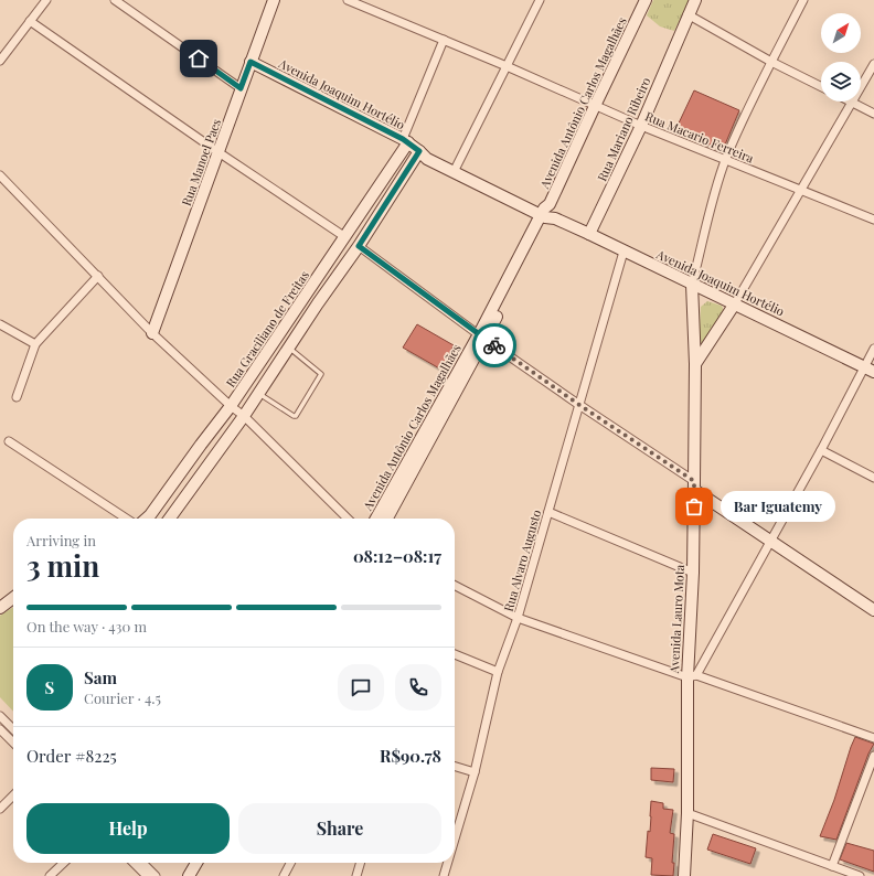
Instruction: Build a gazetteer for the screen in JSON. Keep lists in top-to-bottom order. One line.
{"streets":{"street":["Avenida Joaquim Hortélio","Avenida Antônio Carlos Magalhães","Rua Mariano Ribeiro","Rua Macario Ferreira","Rua Manoel Paes","Rua Graciliano de Freitas","Rua Alvaro Augusto","Avenida Lauro Mota"]},"crossings":[["Avenida Joaquim Hortélio","Avenida Antônio Carlos Magalhães"],["Avenida Joaquim Hortélio","Rua Mariano Ribeiro"],["Avenida Joaquim Hortélio","Rua Manoel Paes"],["Avenida Joaquim Hortélio","Rua Graciliano de Freitas"],["Avenida Joaquim Hortélio","Rua Alvaro Augusto"],["Avenida Joaquim Hortélio","Avenida Lauro Mota"],["Avenida Antônio Carlos Magalhães","Rua Macario Ferreira"],["Rua Mariano Ribeiro","Rua Macario Ferreira"]],"places":["Bar Iguatemy"],"north":"top right","page":{"bubble":"Bar Iguatemy","heading":["3 min","Arriving in","08:12–08:17"],"panel":["Sam","Courier · 4.5","Order #8225","R$90.78"],"bar":"On the way · 430 m","round":"S","buttons":["Help","Share"]}}
